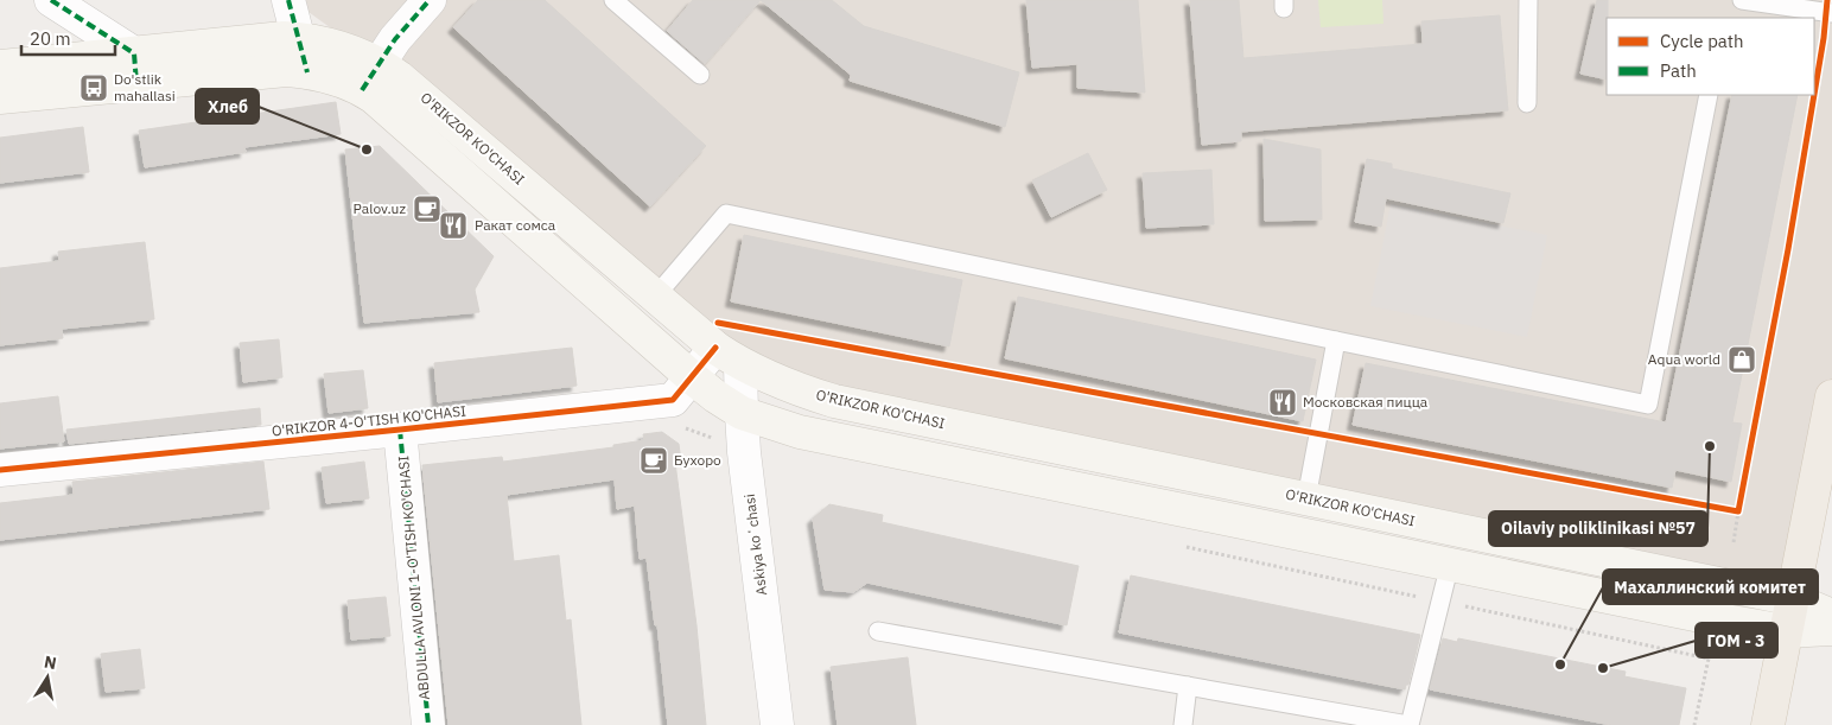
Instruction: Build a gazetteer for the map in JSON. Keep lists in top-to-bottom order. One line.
{"streets":{"main road":["O'RIKZOR KO'CHASI"],"street":["O'RIKZOR 4-O'TISH KO'CHASI","Askiya koʻchasi","ABDULLA AVLONI 1-O'TISH KO'CHASI"]},"crossings":[["O'RIKZOR KO'CHASI","O'RIKZOR 4-O'TISH KO'CHASI"],["O'RIKZOR KO'CHASI","Askiya koʻchasi"],["O'RIKZOR 4-O'TISH KO'CHASI","Askiya koʻchasi"],["O'RIKZOR 4-O'TISH KO'CHASI","ABDULLA AVLONI 1-O'TISH KO'CHASI"]],"places":{"bus stop":["Do'stlik mahallasi"],"other":["Хлеб","Oilaviy poliklinikasi №57","Махаллинский комитет","ГОМ - 3"],"cafe":["Palov.uz","Бухоро"],"restaurant":["Ракат сомса","Московская пицца"],"shop":["Aqua world"]},"legend":["Cycle path","Path"],"scale_bar":"20 m","north":"top"}
